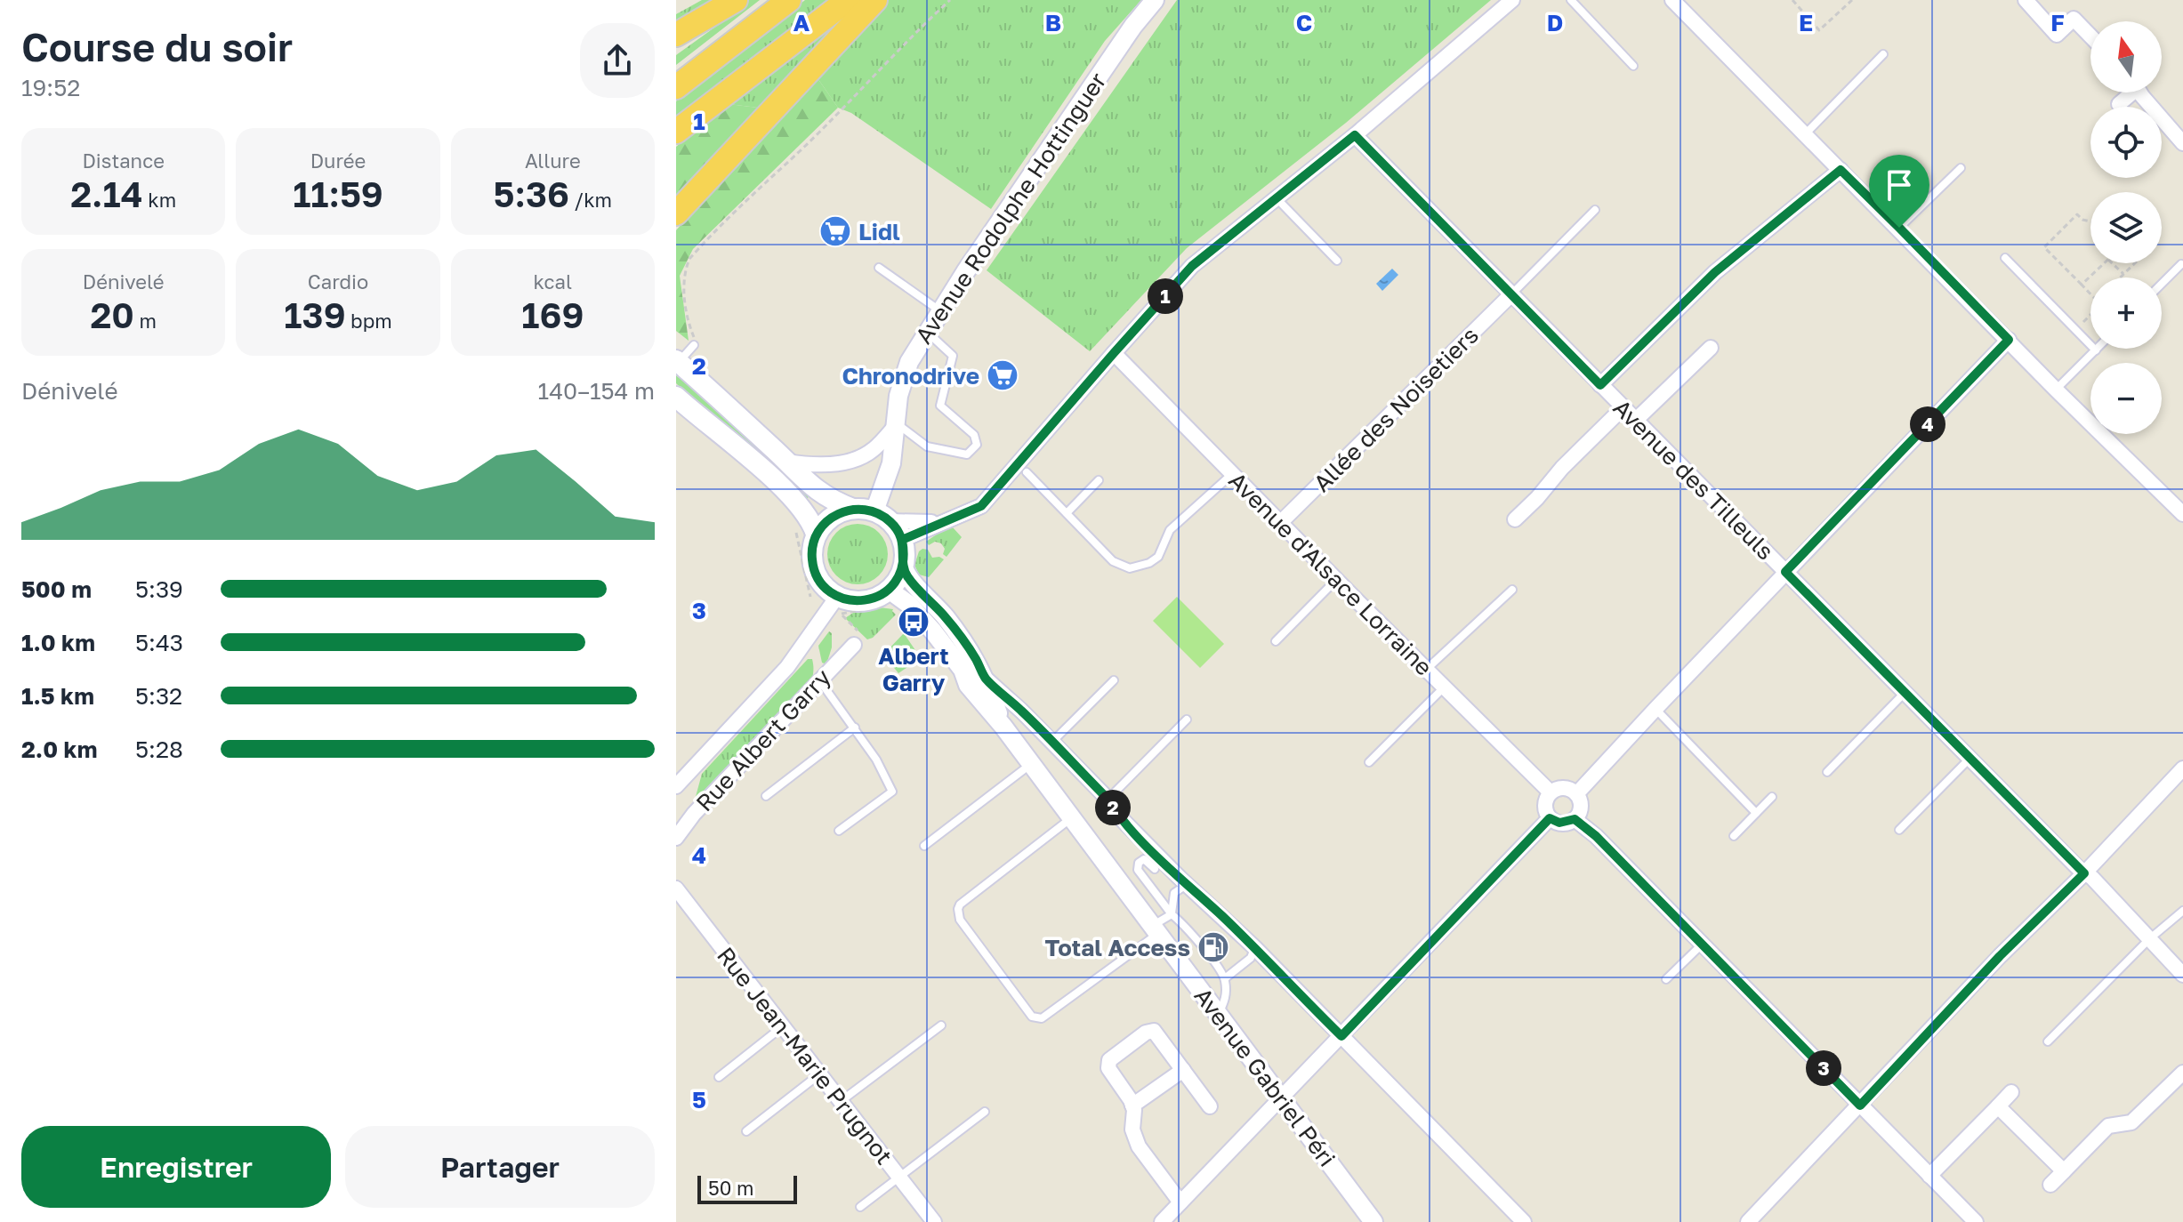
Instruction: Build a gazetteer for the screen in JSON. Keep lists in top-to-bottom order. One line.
{"streets":{"street":["Avenue Rodolphe Hottinguer","Allée des Noisetiers","Avenue des Tilleuls","Avenue d'Alsace Lorraine","Rue Albert Garry","Rue Jean-Marie Prugnot","Avenue Gabriel Péri"]},"crossings":[["Avenue Rodolphe Hottinguer","Rue Albert Garry"],["Avenue Rodolphe Hottinguer","Avenue Gabriel Péri"],["Allée des Noisetiers","Avenue des Tilleuls"],["Allée des Noisetiers","Avenue d'Alsace Lorraine"],["Rue Albert Garry","Avenue Gabriel Péri"]],"places":{"supermarket":["Lidl","Chronodrive"],"bus stop":["Albert Garry"],"fuel station":["Total Access"]},"scale_bar":"50 m","north":"top","page":{"heading":["Course du soir","19:52"],"map_buttons":["+","−"],"stats":[["Distance","2.14 km"],["Durée","11:59"],["Allure","5:36 /km"],["Dénivelé","20 m"],["Cardio","139 bpm"],["kcal","169"]],"pins":["1","4","2","3"],"chart":["Dénivelé","140–154 m"],"list":[{"name":"500 m","note":"5:39"},{"name":"1.0 km","note":"5:43"},{"name":"1.5 km","note":"5:32"},{"name":"2.0 km","note":"5:28"}],"buttons":["Enregistrer","Partager"],"scale":"50 m"},"grid":{"columns":["A","B","C","D","E","F"],"rows":["1","2","3","4","5"]}}
